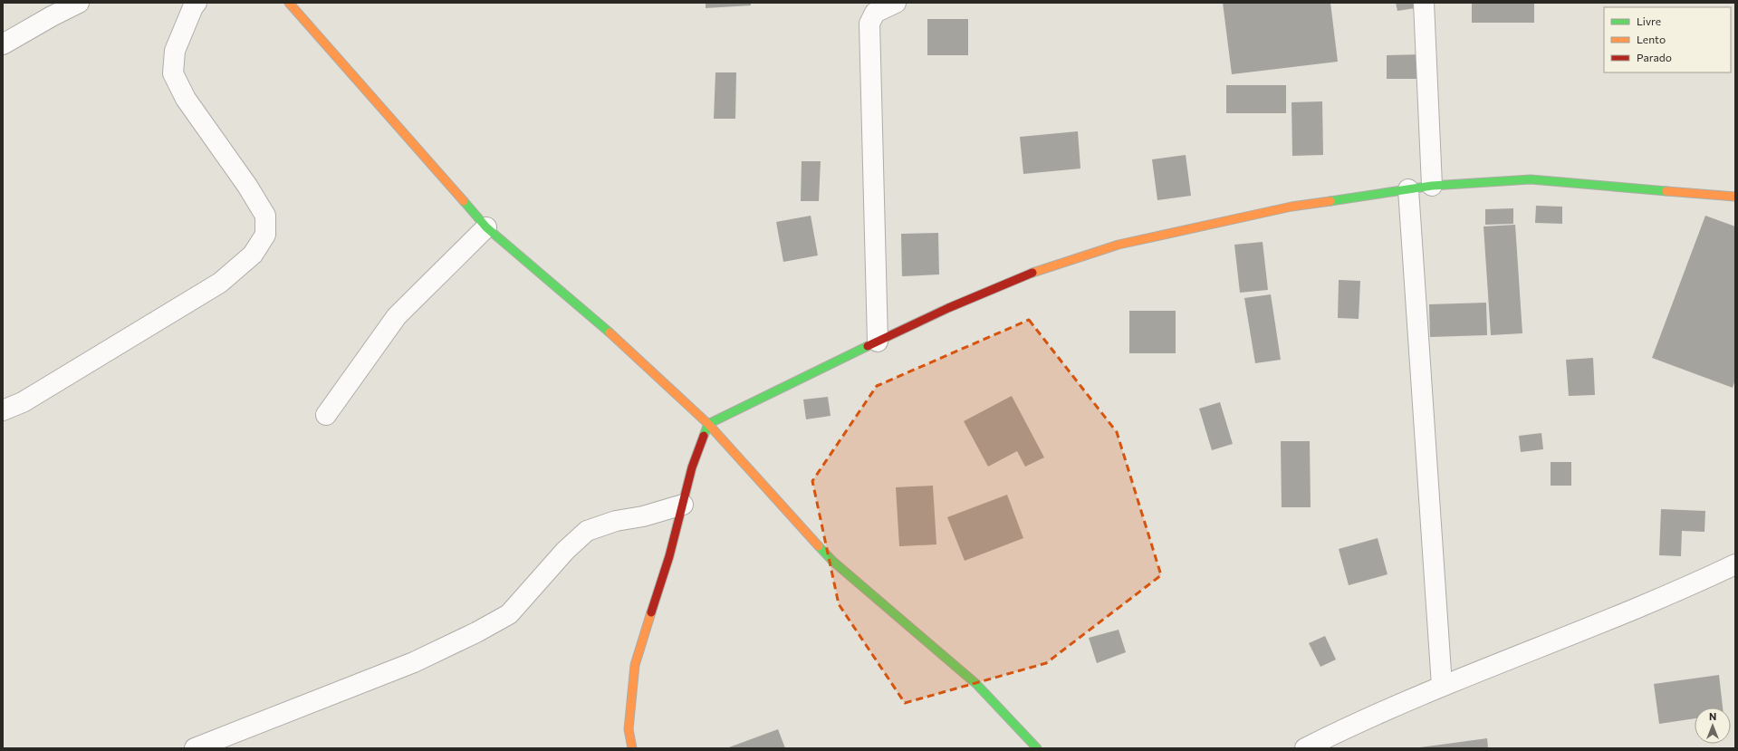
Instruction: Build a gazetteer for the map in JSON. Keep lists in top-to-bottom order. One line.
{"legend":["Livre","Lento","Parado"],"north":"top"}
